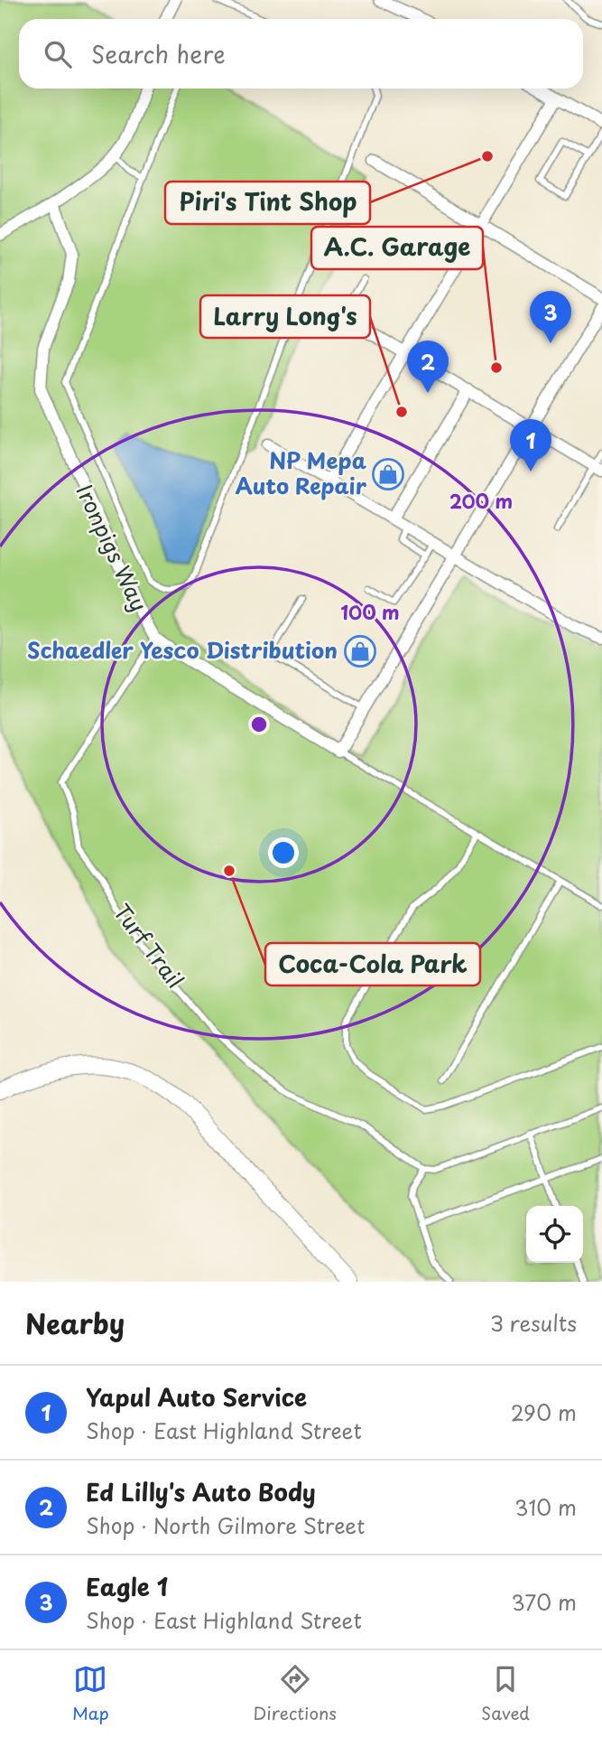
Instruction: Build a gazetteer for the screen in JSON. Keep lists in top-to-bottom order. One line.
{"streets":{"street":["Ironpigs Way"],"lane":["Turf Trail"]},"crossings":[["Ironpigs Way","Turf Trail"]],"places":{"other":["Piri's Tint Shop","A.C. Garage","Larry Long's","Coca-Cola Park"],"shop":["NP Mepa Auto Repair","Schaedler Yesco Distribution"]},"page":{"search":"Search here","pins":["3","2","1"],"heading":["Nearby","3 results"],"list":[{"mark":"1","name":"Yapul Auto Service","note":"Shop · East Highland Street","value":"290 m"},{"mark":"2","name":"Ed Lilly's Auto Body","note":"Shop · North Gilmore Street","value":"310 m"},{"mark":"3","name":"Eagle 1","note":"Shop · East Highland Street","value":"370 m"}],"nav":["Map","Directions","Saved"]},"rings":["200 m","100 m"]}
